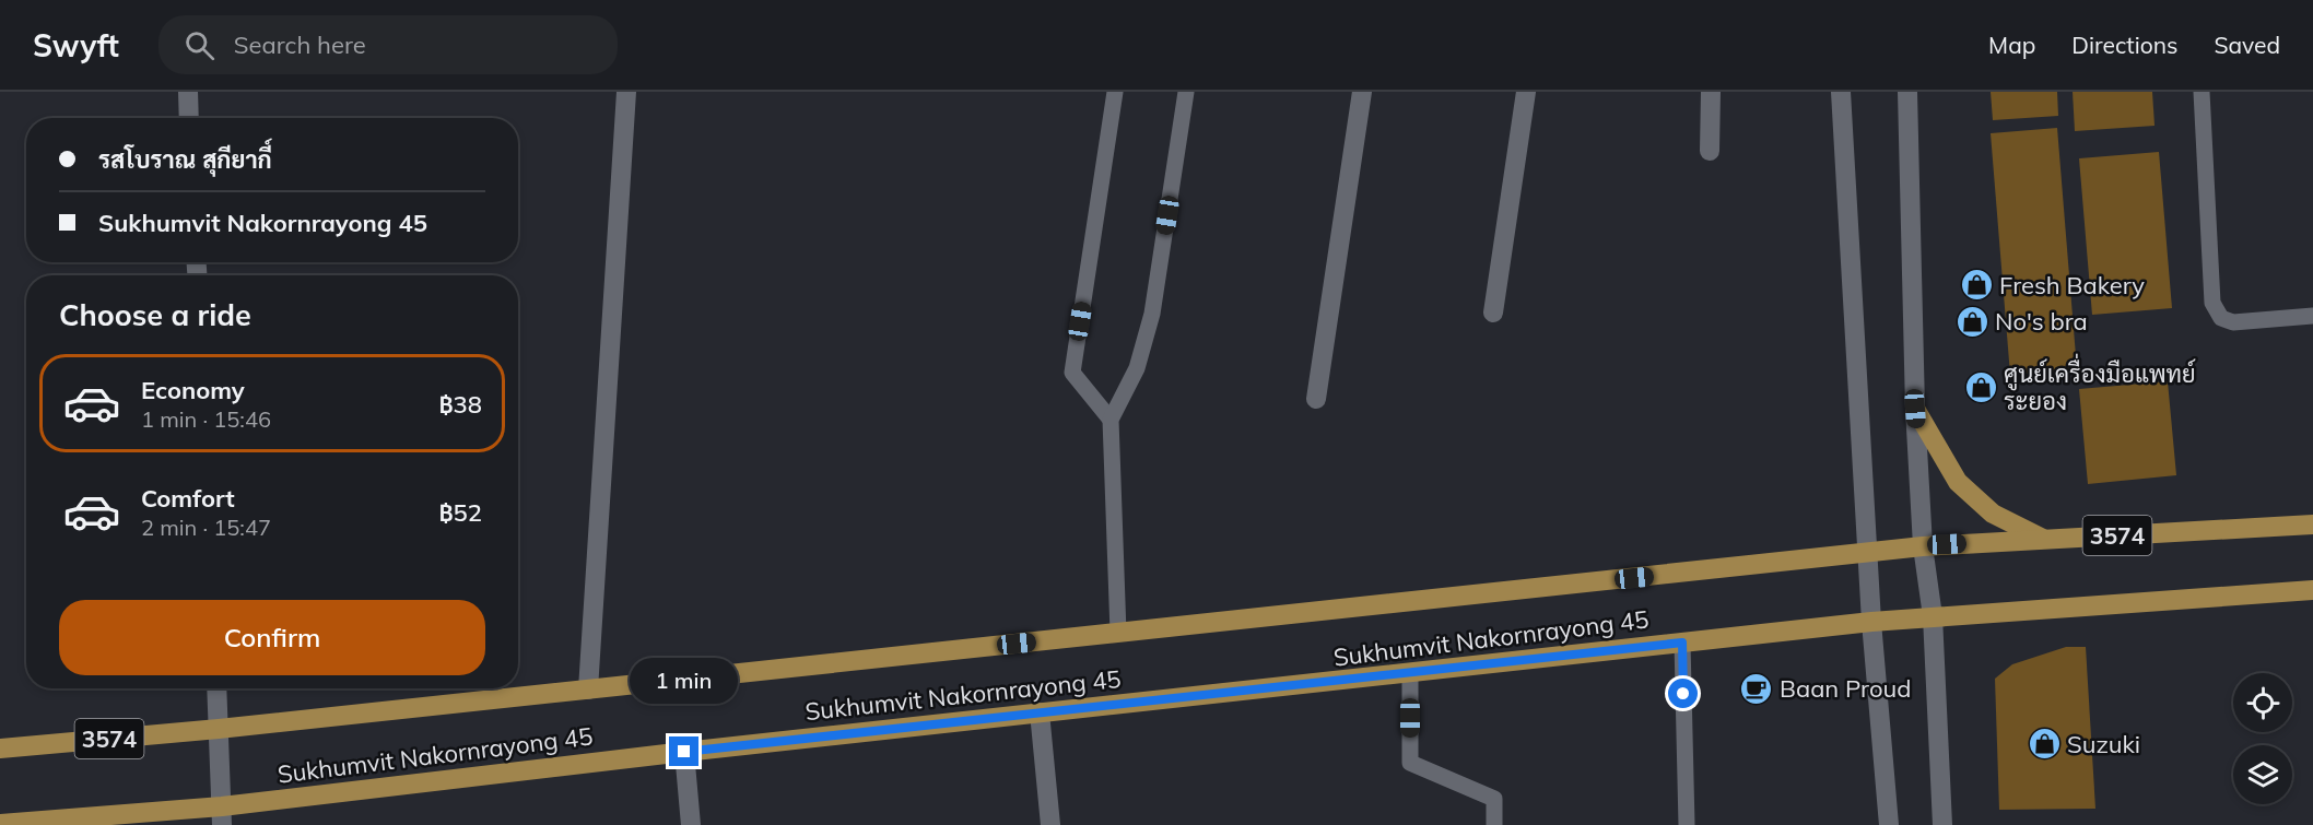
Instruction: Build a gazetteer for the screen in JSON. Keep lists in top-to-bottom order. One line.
{"streets":{"main road":["3574","Sukhumvit Nakornrayong 45"]},"crossings":[["3574","Sukhumvit Nakornrayong 45"]],"places":{"shop":["Fresh Bakery","No's bra","ศูนย์เครื่องมือแพทย์ ระยอง","Suzuki"],"cafe":["Baan Proud"]},"page":{"header":"Swyft","search":"Search here","nav":["Map","Directions","Saved"],"banner":["รสโบราณ สุกียากี์","Sukhumvit Nakornrayong 45"],"heading":"Choose a ride","list":[{"name":"Economy","note":"1 min · 15:46","value":"฿38"},{"name":"Comfort","note":"2 min · 15:47","value":"฿52"}],"buttons":"Confirm","bubble":"1 min"}}
